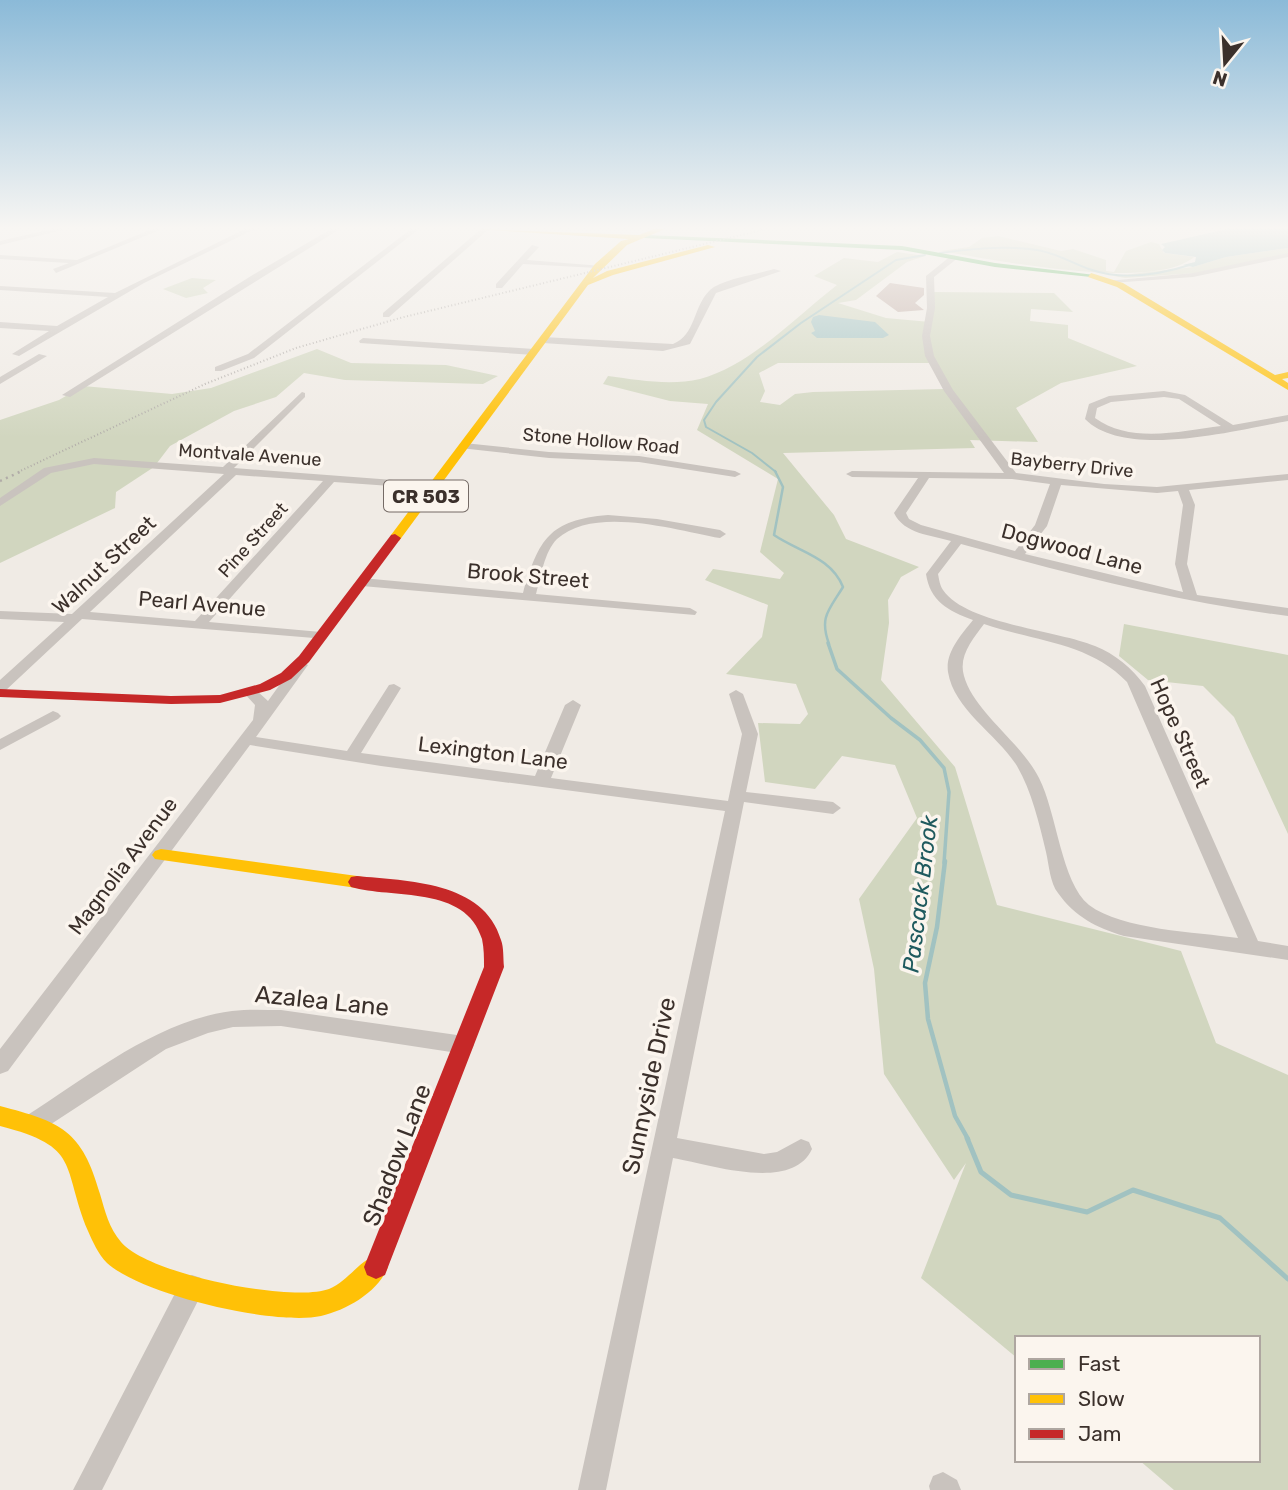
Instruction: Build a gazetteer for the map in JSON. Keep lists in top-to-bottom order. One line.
{"streets":{"main road":["CR 503","Shadow Lane"],"street":["Stone Hollow Road","Montvale Avenue","Bayberry Drive","Pine Street","Dogwood Lane","Walnut Street","Brook Street","Pearl Avenue","Hope Street","Lexington Lane","Magnolia Avenue","Azalea Lane","Sunnyside Drive"]},"crossings":[["Stone Hollow Road","CR 503"],["Montvale Avenue","CR 503"],["Montvale Avenue","Pine Street"],["Montvale Avenue","Walnut Street"],["Bayberry Drive","Dogwood Lane"],["CR 503","Walnut Street"],["CR 503","Brook Street"],["CR 503","Pearl Avenue"],["CR 503","Magnolia Avenue"],["Pine Street","Pearl Avenue"],["Dogwood Lane","Hope Street"],["Walnut Street","Pearl Avenue"],["Lexington Lane","Magnolia Avenue"],["Lexington Lane","Sunnyside Drive"],["Magnolia Avenue","Shadow Lane"],["Azalea Lane","Shadow Lane"]],"water":["Pascack Brook"],"legend":["Fast","Slow","Jam"],"north":"bottom"}
